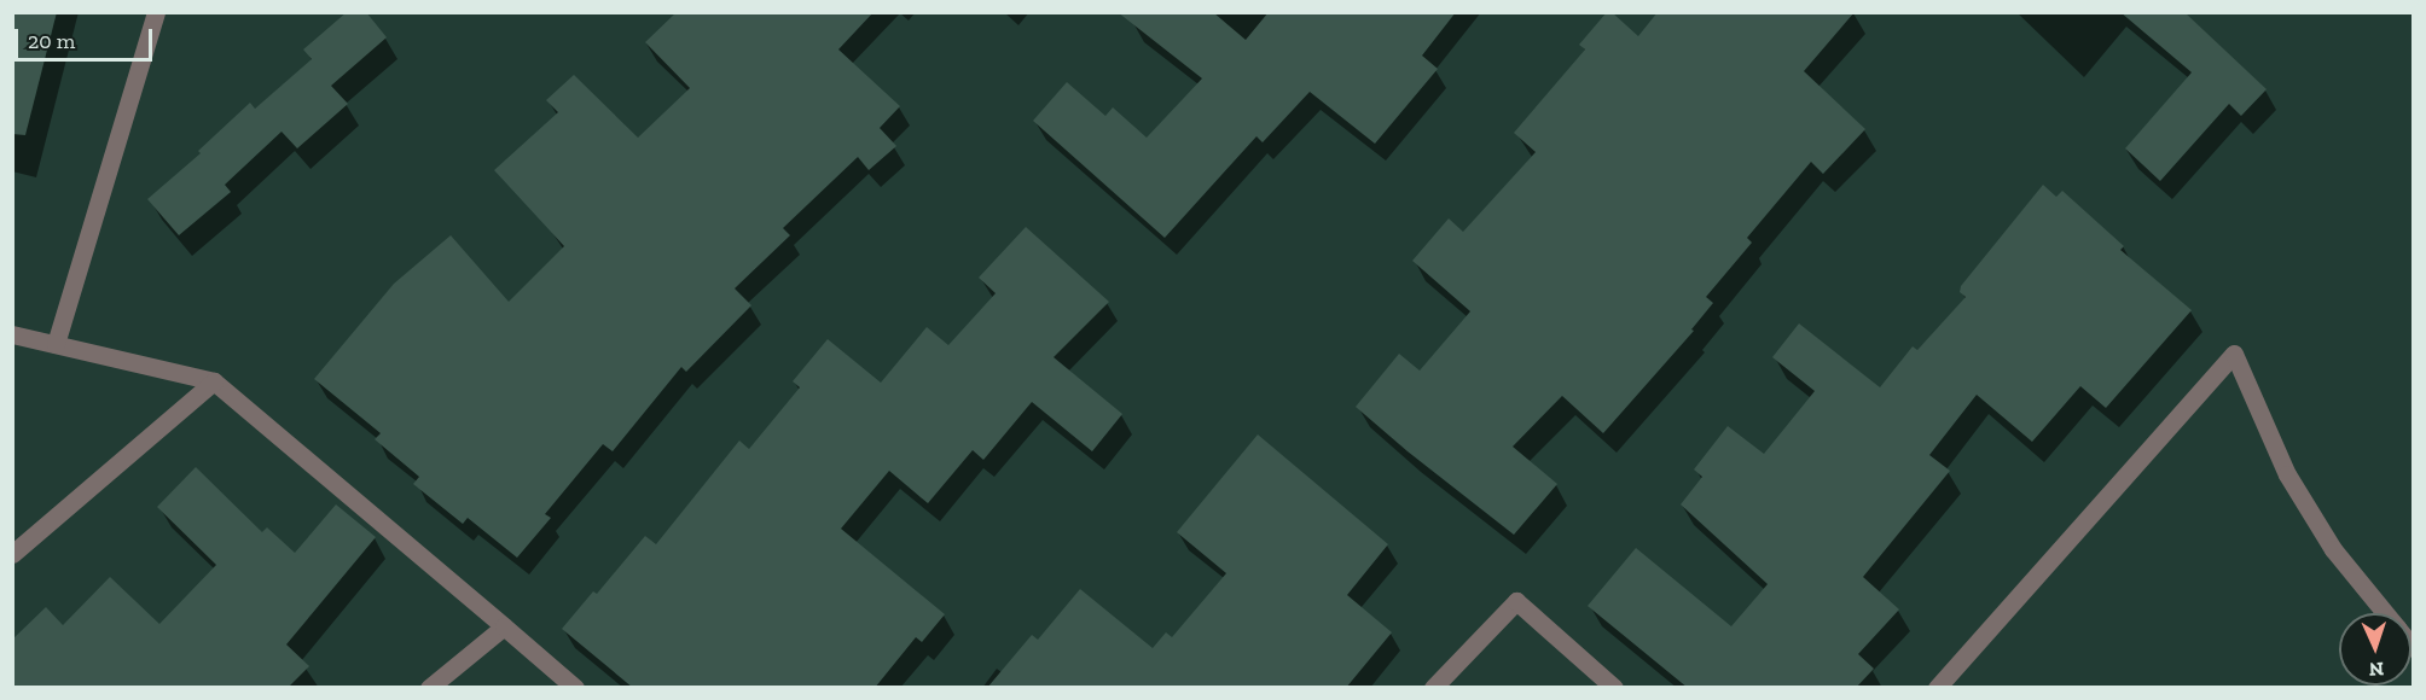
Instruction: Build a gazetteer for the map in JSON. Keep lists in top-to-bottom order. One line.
{"scale_bar":"20 m","north":"bottom"}
